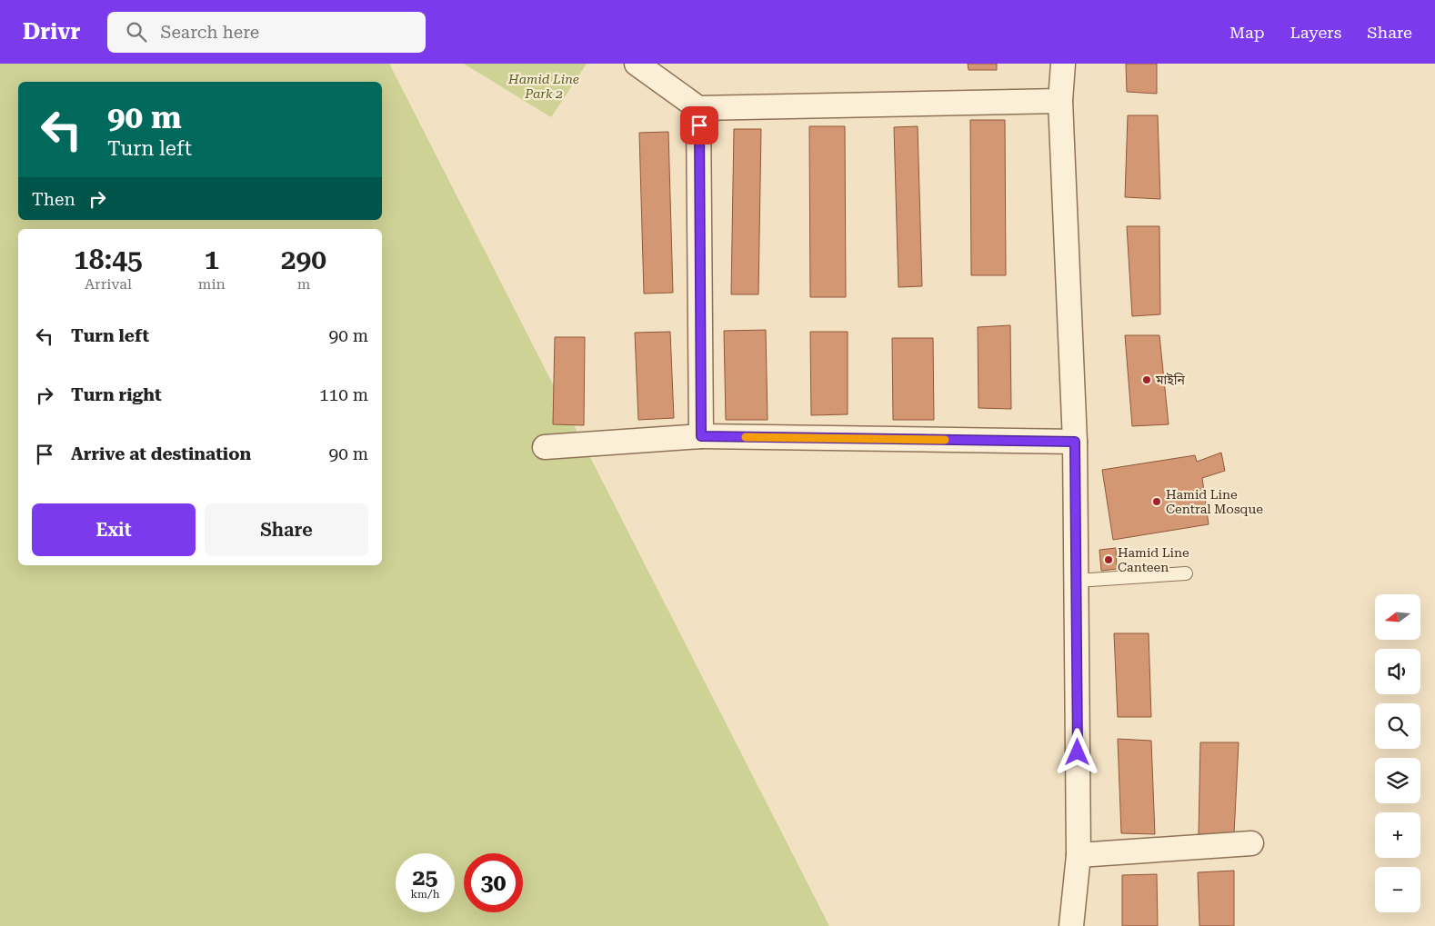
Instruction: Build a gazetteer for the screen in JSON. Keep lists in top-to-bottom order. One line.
{"parks":["Hamid Line Park 2"],"places":["মাইনি","Hamid Line Central Mosque","Hamid Line Canteen"],"north":"left","page":{"header":"Drivr","search":"Search here","nav":["Map","Layers","Share"],"turn":["90 m","Turn left"],"then":"Then","eta":["18:45","Arrival","1","min","290","m"],"list":[{"name":"Turn left","value":"90 m"},{"name":"Turn right","value":"110 m"},{"name":"Arrive at destination","value":"90 m"}],"buttons":["Exit","Share"],"map_buttons":["+","−"],"speed":"25 km/h","limit":"30"}}
